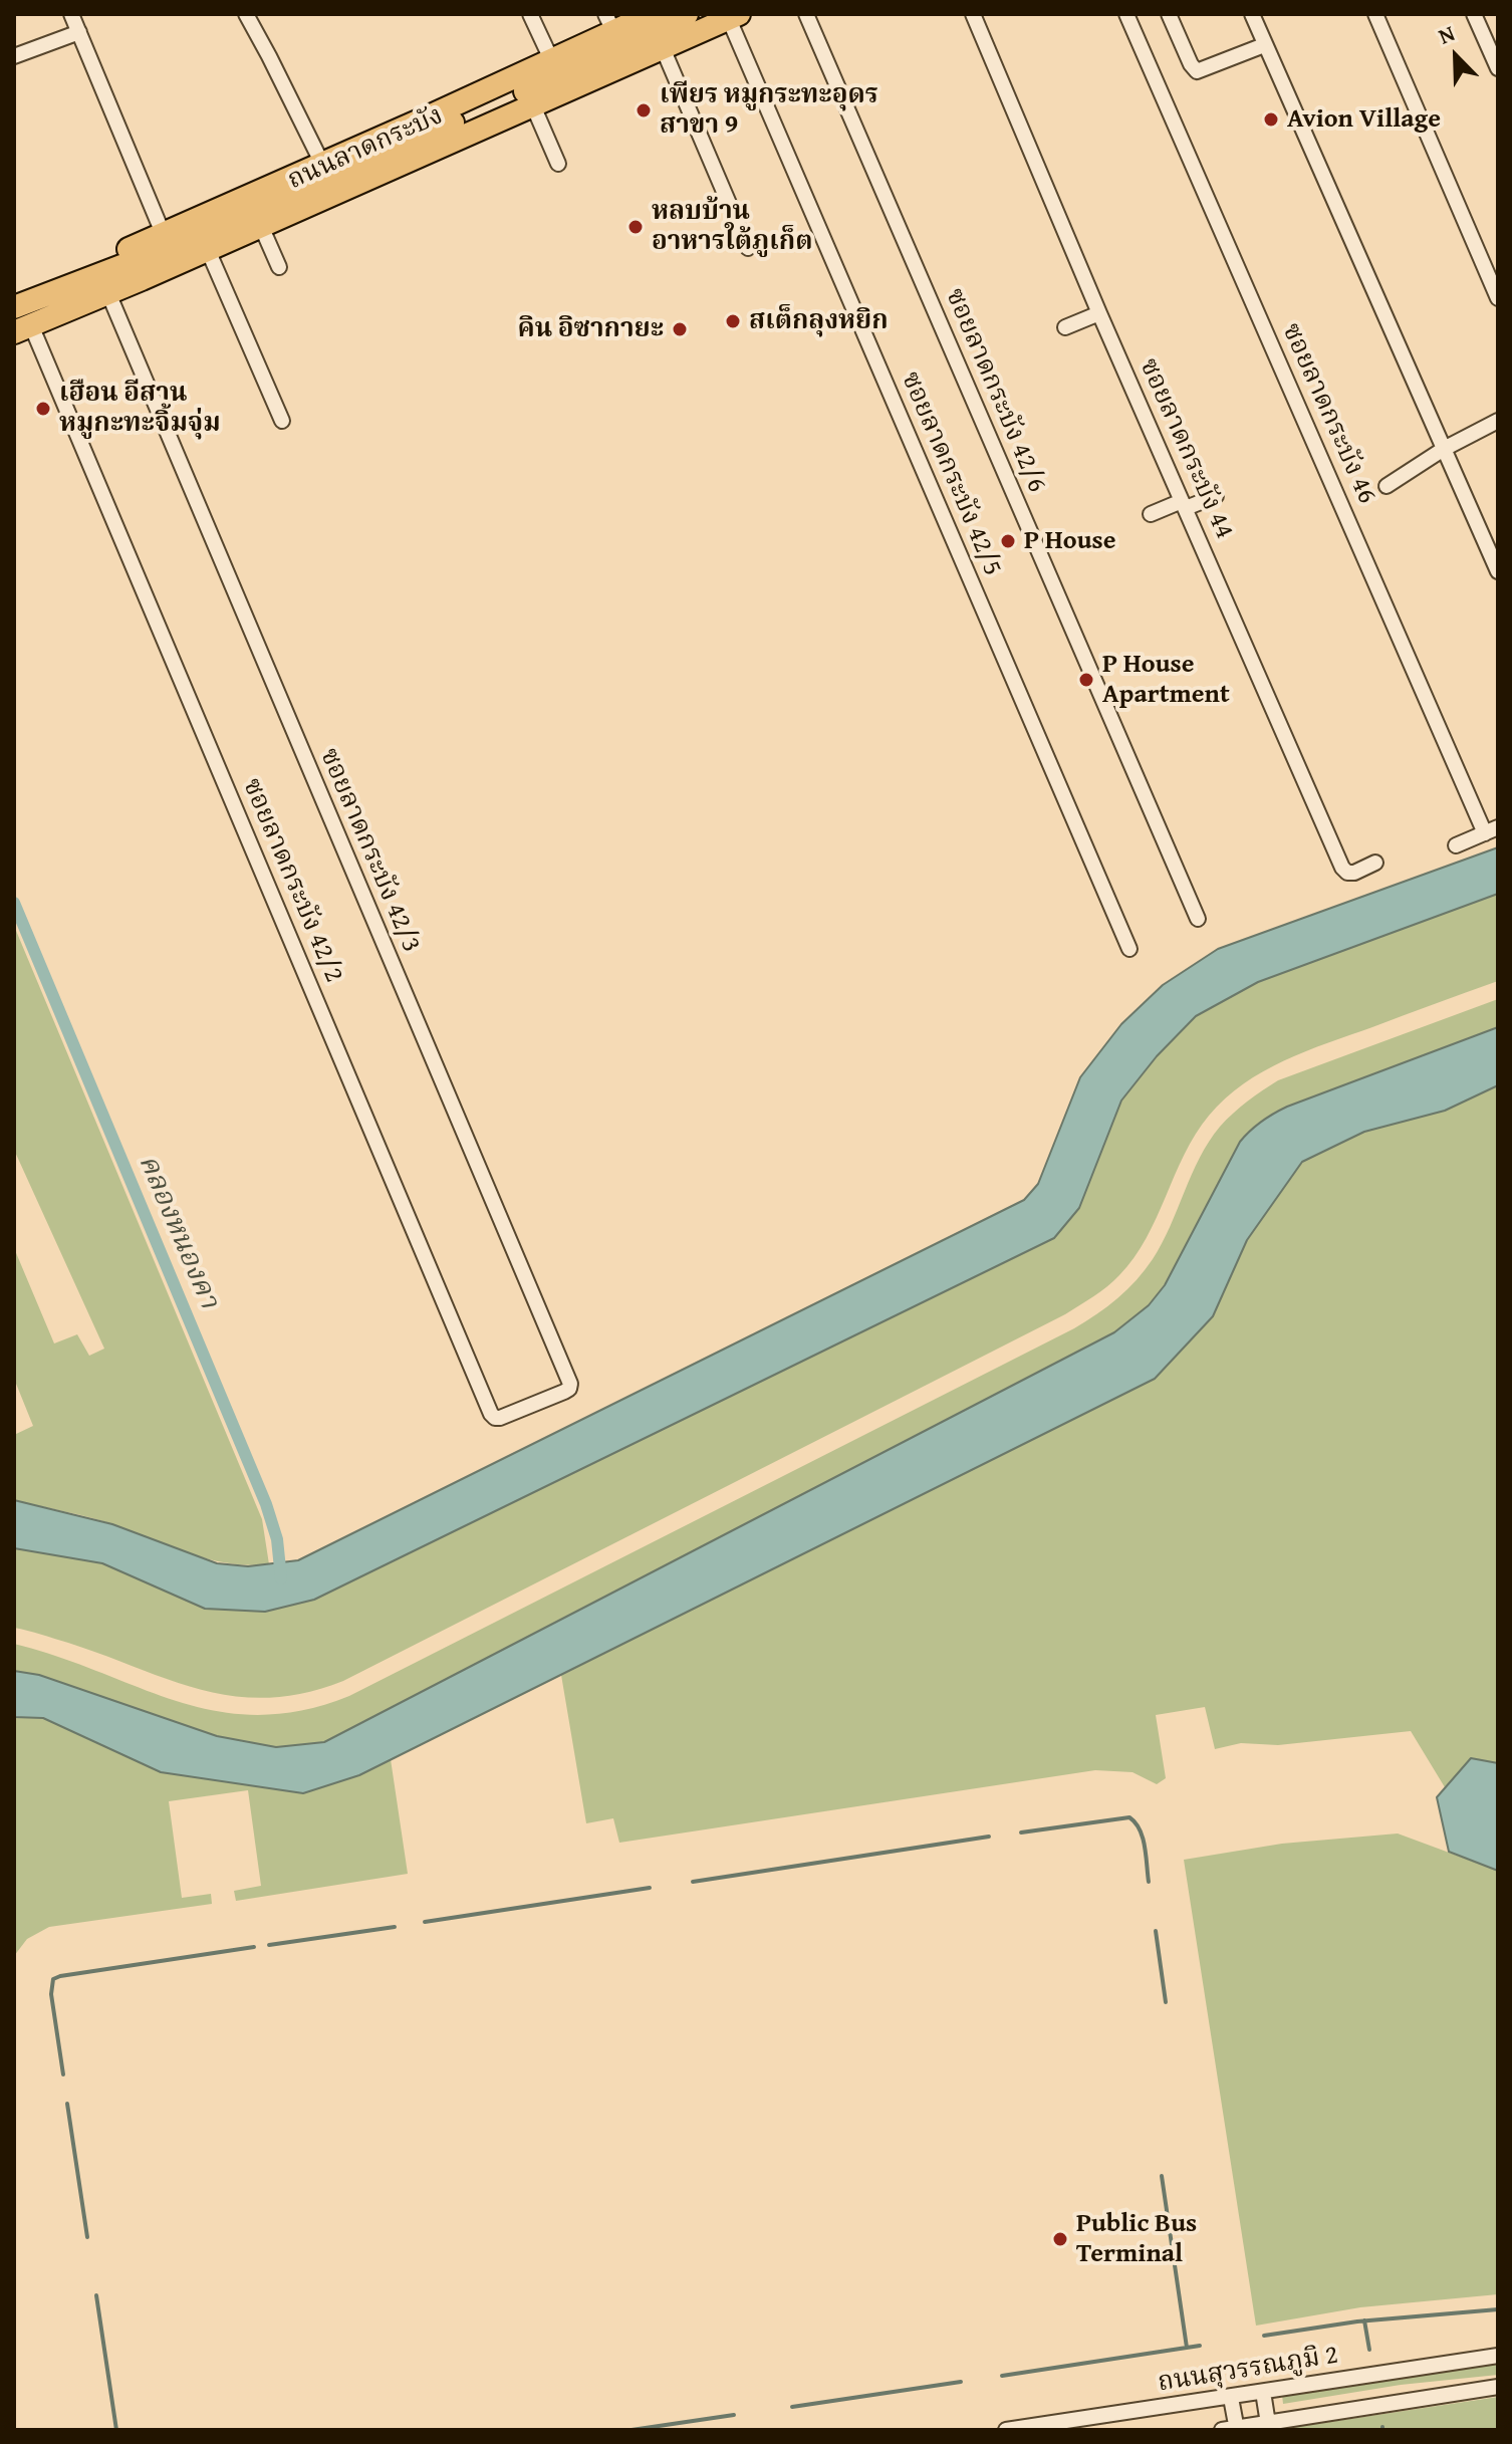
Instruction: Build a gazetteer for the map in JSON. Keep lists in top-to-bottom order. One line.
{"streets":{"main road":["ถนนลาดกระบัง"],"street":["ซอยลาดกระบัง 42/6","ซอยลาดกระบัง 46","ซอยลาดกระบัง 44","ซอยลาดกระบัง 42/5","ซอยลาดกระบัง 42/3","ซอยลาดกระบัง 42/2","ถนนสุวรรณภูมิ 2"]},"crossings":[["ถนนลาดกระบัง","ซอยลาดกระบัง 42/5"],["ถนนลาดกระบัง","ซอยลาดกระบัง 42/3"],["ถนนลาดกระบัง","ซอยลาดกระบัง 42/2"],["ซอยลาดกระบัง 42/3","ซอยลาดกระบัง 42/2"]],"water":["คลองหนองคา"],"places":["เพียร หมูกระทะอุดร สาขา 9","Avion Village","หลบบ้าน อาหารใต้ภูเก็ต","สเต็กลุงหยิก","คิน อิซากายะ","เฮือน อีสาน หมูกะทะจิ้มจุ่ม","P House","P House Apartment","Public Bus Terminal"],"north":"top left"}
